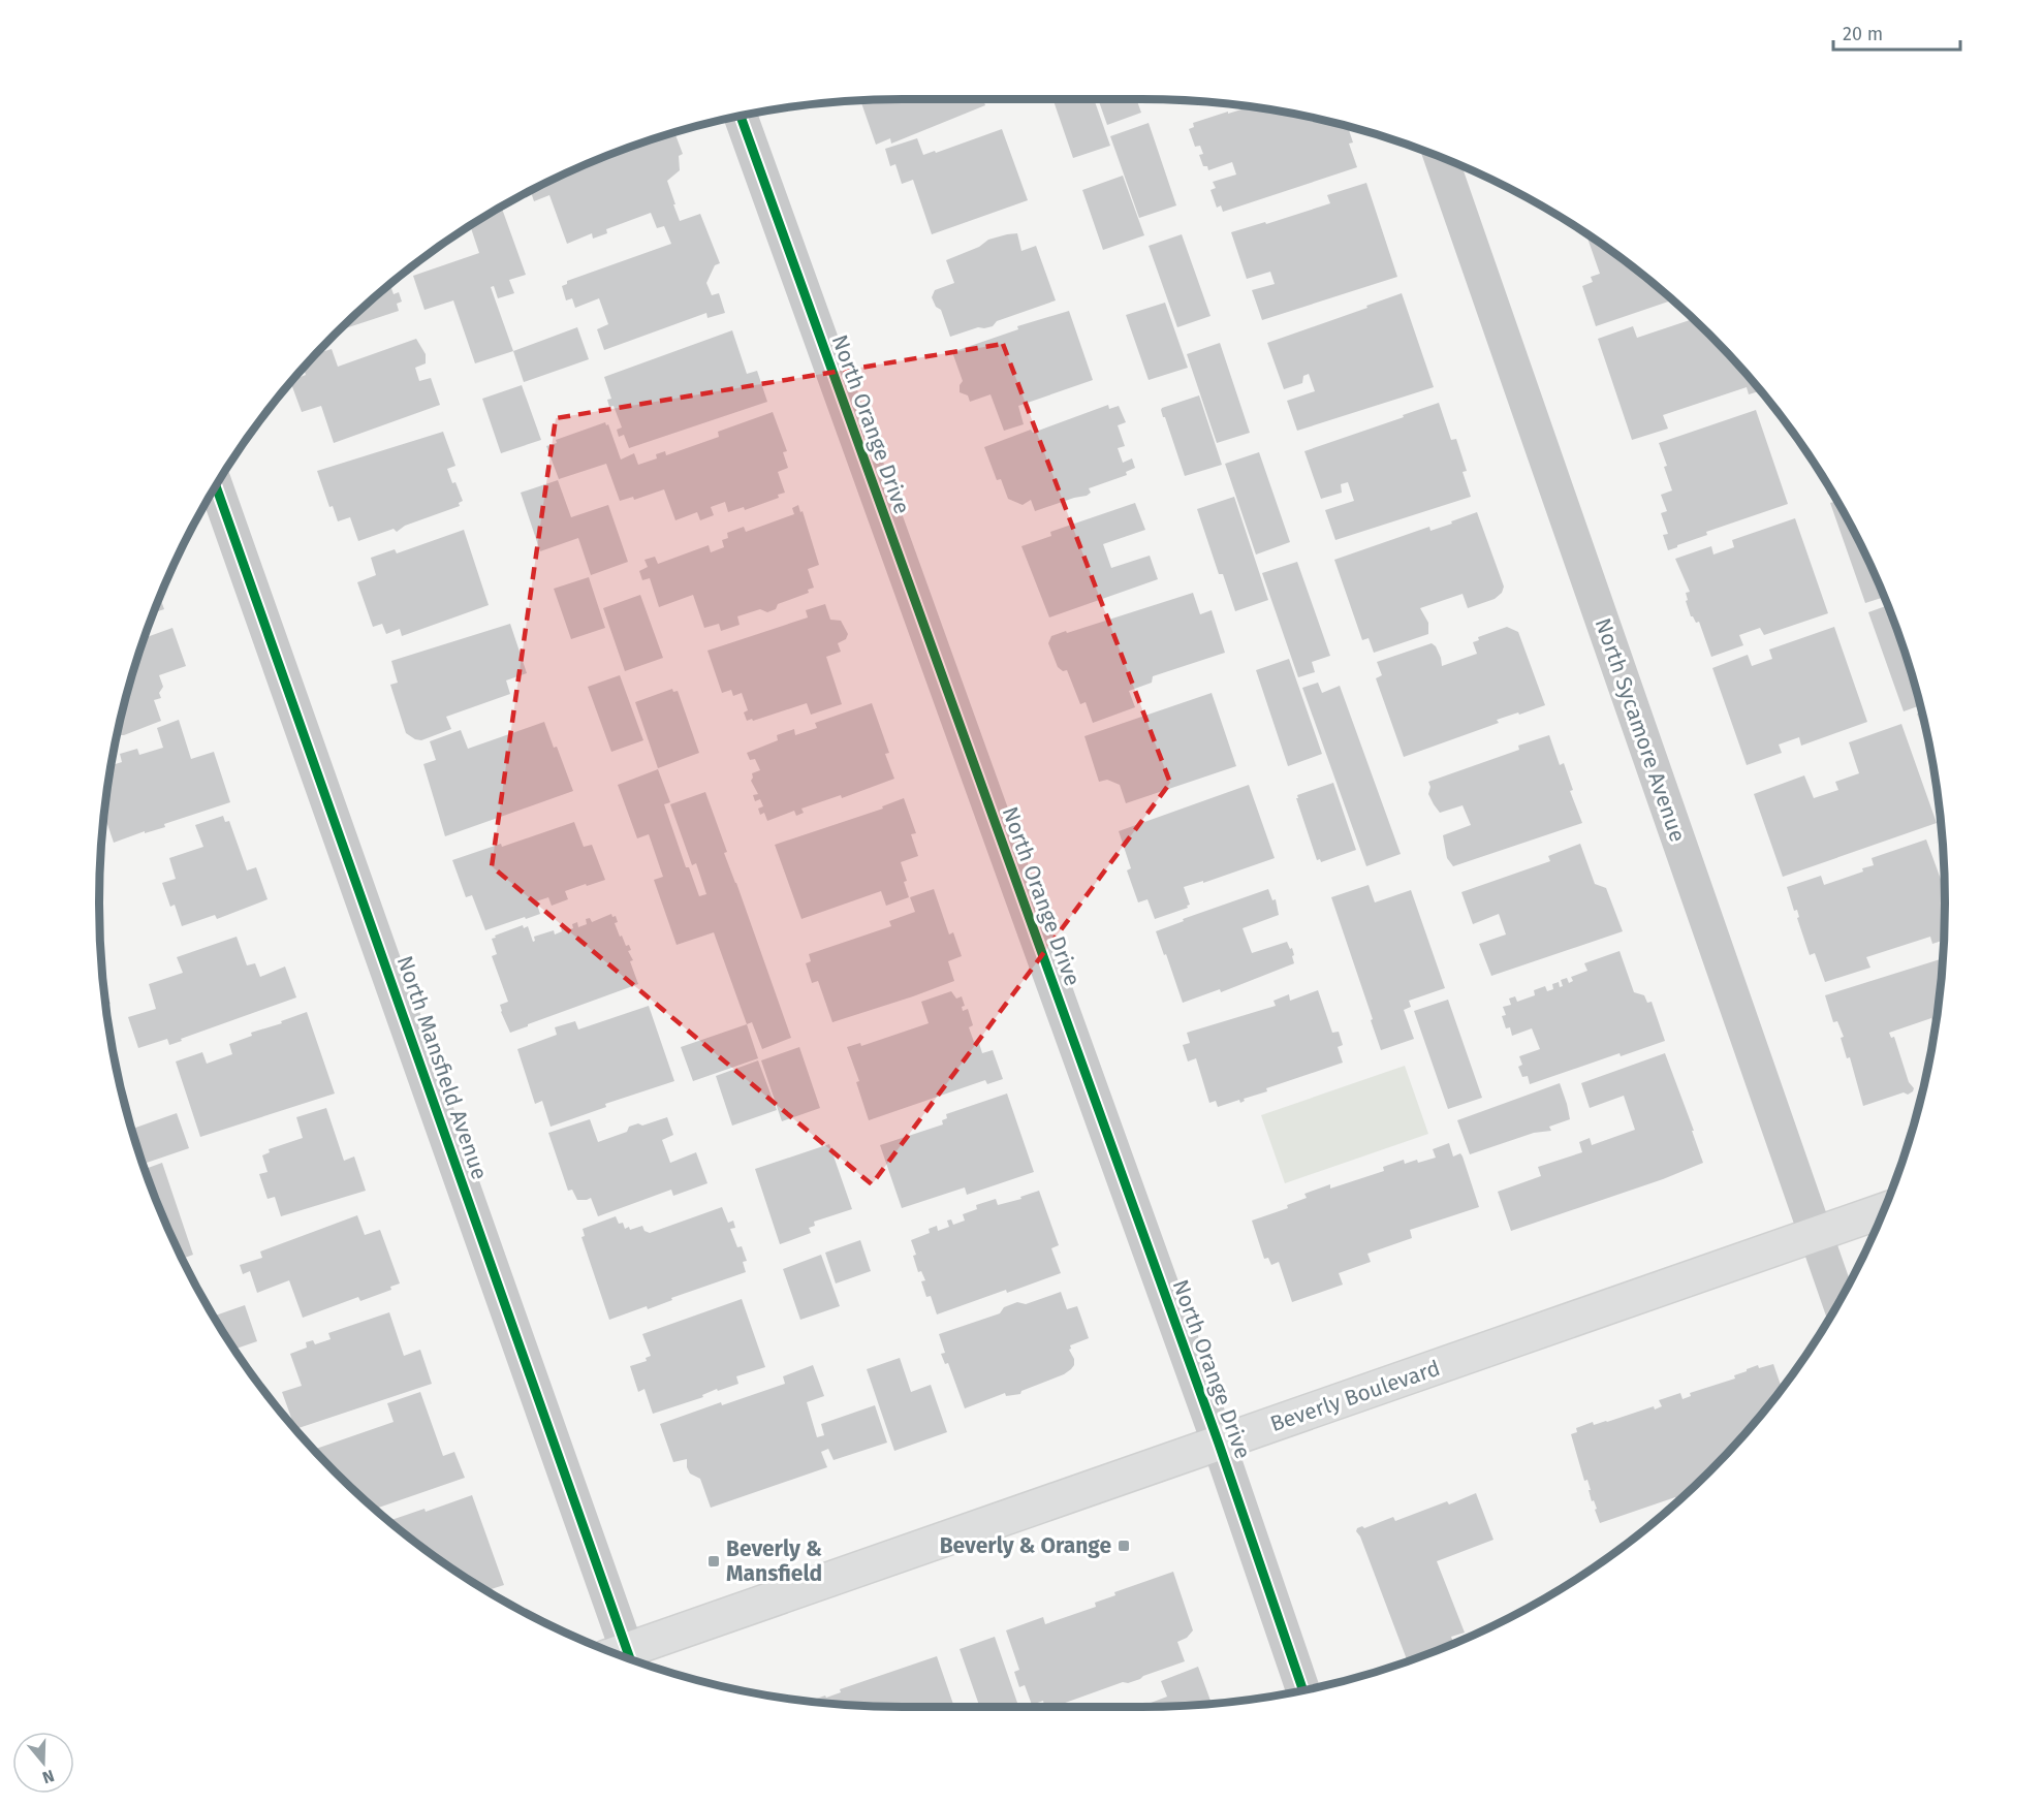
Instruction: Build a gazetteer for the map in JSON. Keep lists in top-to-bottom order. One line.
{"streets":{"main road":["Beverly Boulevard"],"street":["North Orange Drive","North Sycamore Avenue","North Mansfield Avenue"]},"crossings":[["North Orange Drive","Beverly Boulevard"],["North Sycamore Avenue","Beverly Boulevard"]],"places":{"transit":["Beverly & Orange","Beverly & Mansfield"]},"scale_bar":"20 m","north":"bottom"}
